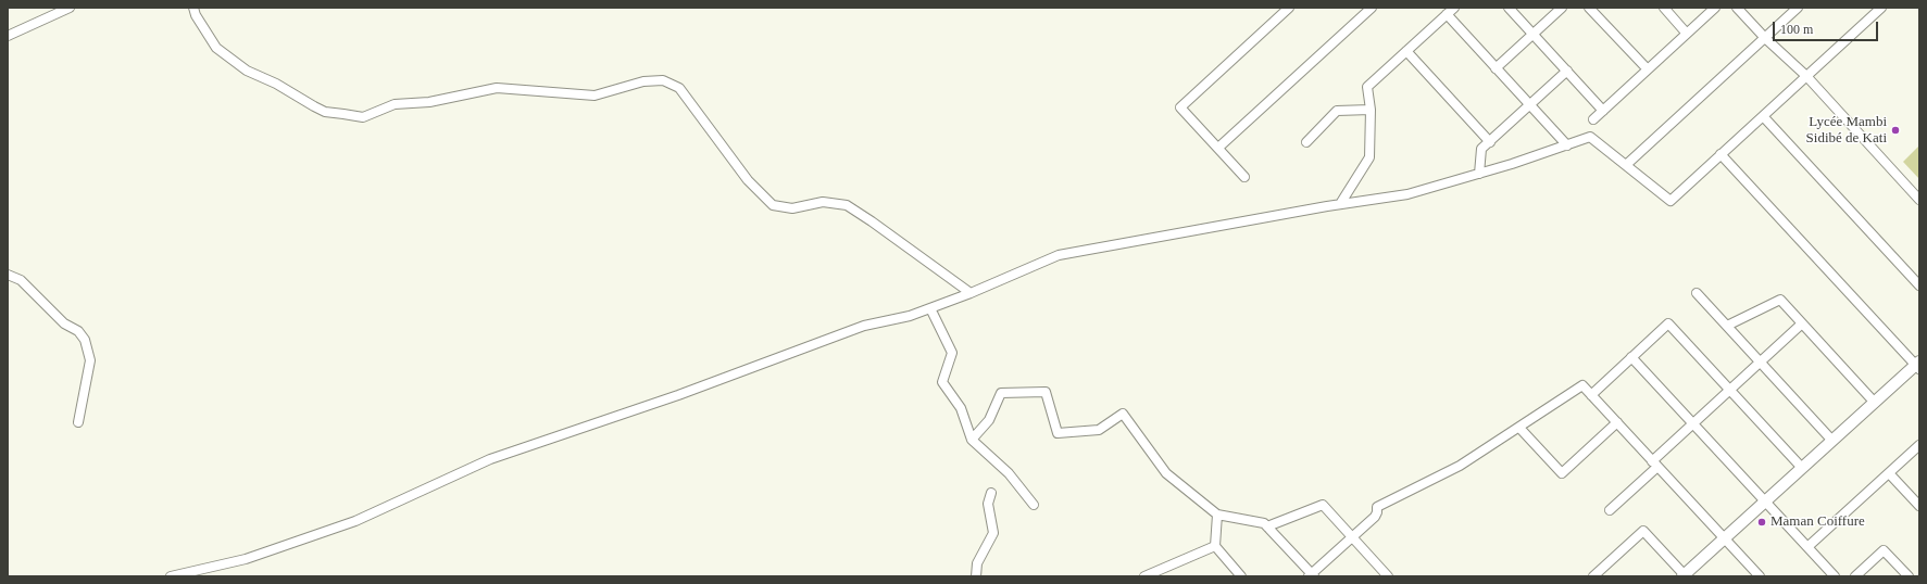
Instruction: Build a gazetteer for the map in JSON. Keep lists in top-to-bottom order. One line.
{"places":["Lycée Mambi Sidibé de Kati","Maman Coiffure"],"scale_bar":"100 m"}
